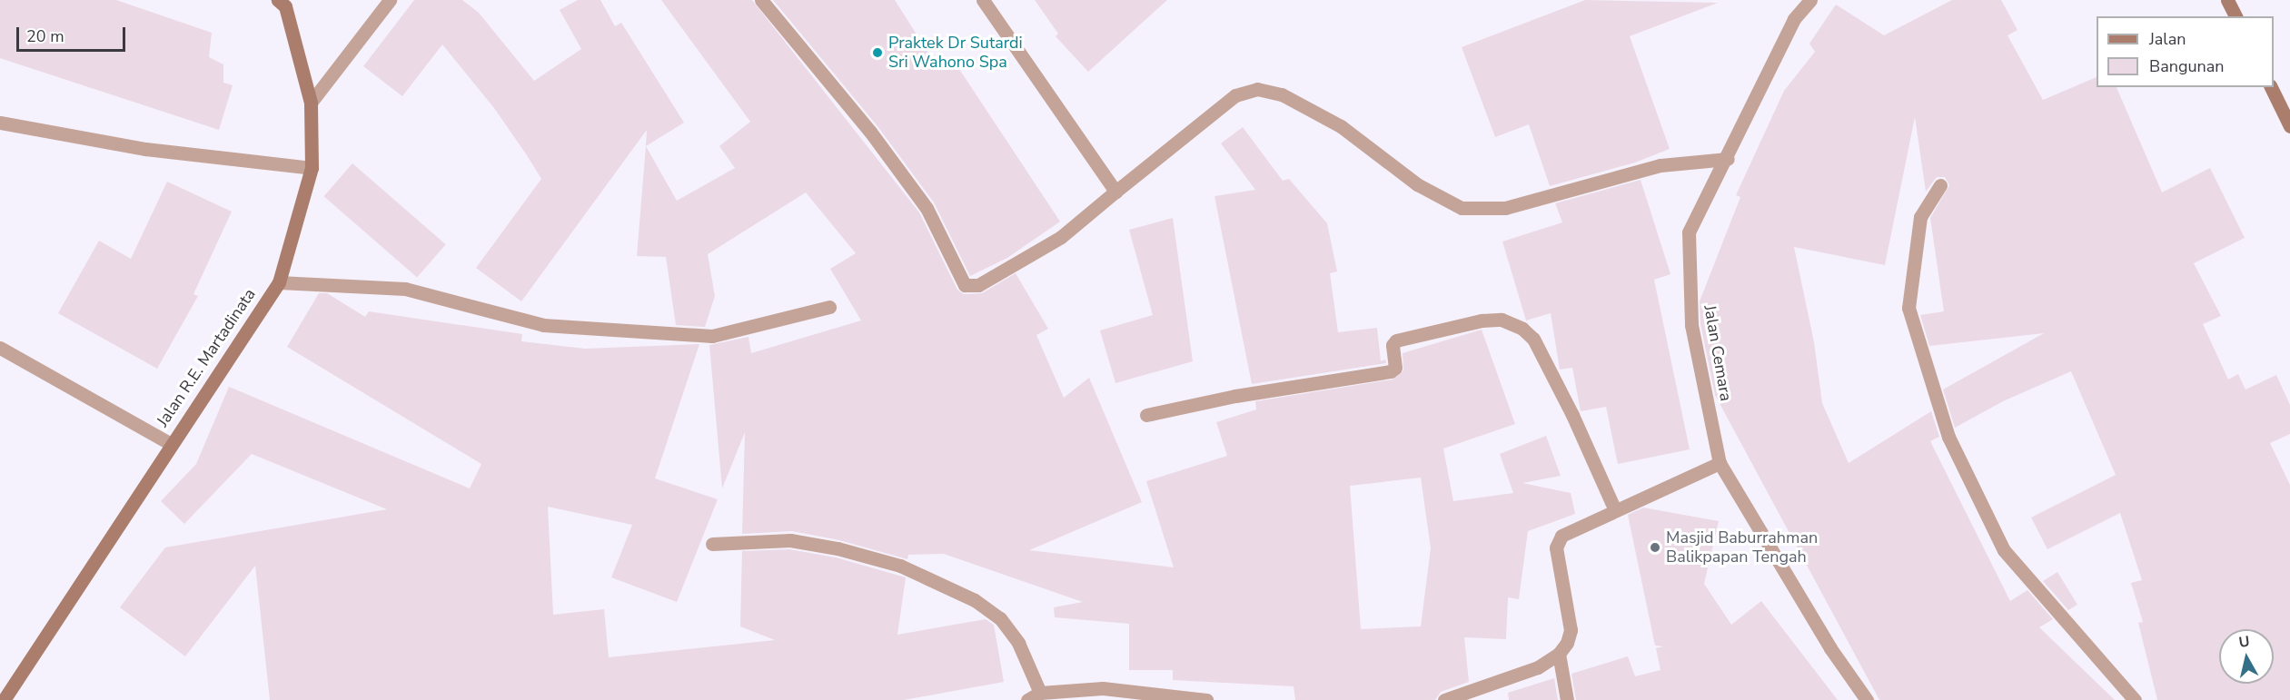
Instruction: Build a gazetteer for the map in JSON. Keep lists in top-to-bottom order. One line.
{"streets":{"street":["Jalan Cemara","Jalan R.E. Martadinata"]},"places":["Praktek Dr Sutardi Sri Wahono Spa","Masjid Baburrahman Balikpapan Tengah"],"legend":["Jalan","Bangunan"],"scale_bar":"20 m","north":"top"}
